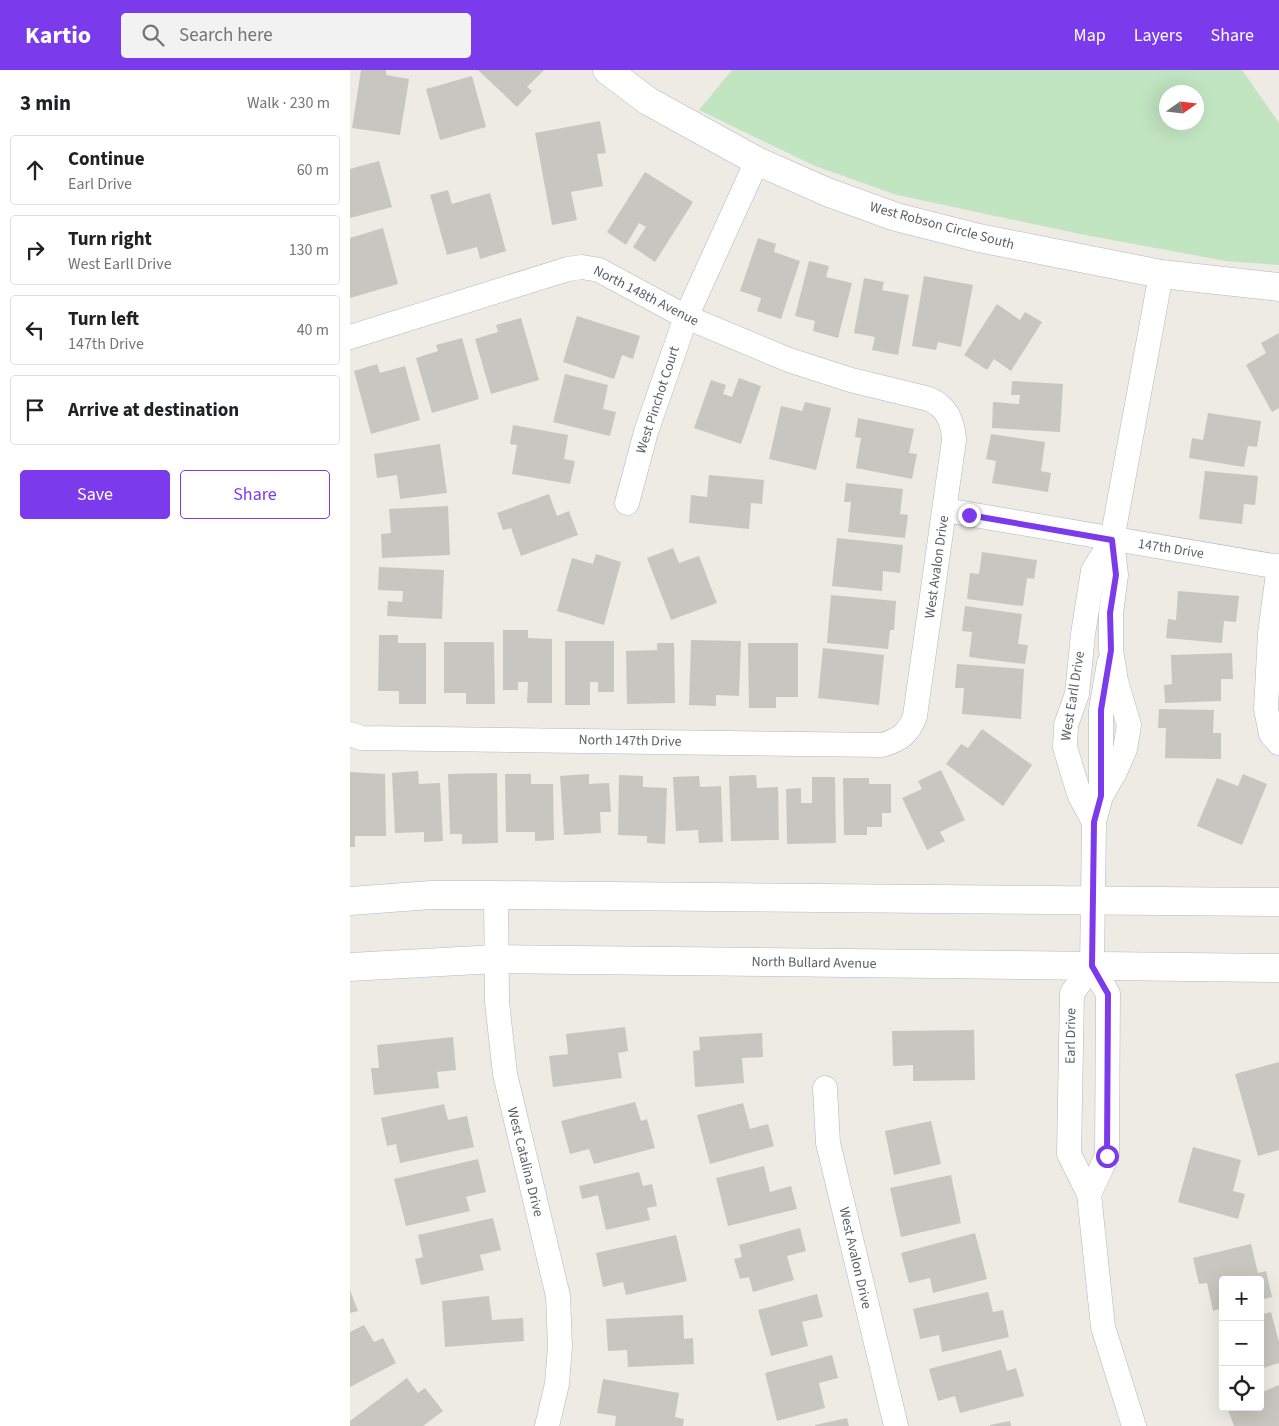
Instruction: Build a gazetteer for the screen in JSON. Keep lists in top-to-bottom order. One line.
{"streets":{"main road":["West Robson Circle South","North Bullard Avenue"],"street":["North 148th Avenue","West Pinchot Court","147th Drive","West Avalon Drive","West Earll Drive","North 147th Drive","Earl Drive","West Catalina Drive"]},"crossings":[["West Robson Circle South","West Pinchot Court"],["West Robson Circle South","West Earll Drive"],["North 148th Avenue","West Pinchot Court"],["North 148th Avenue","West Avalon Drive"],["147th Drive","West Avalon Drive"],["147th Drive","West Earll Drive"],["West Avalon Drive","North 147th Drive"],["West Earll Drive","North Bullard Avenue"],["West Earll Drive","Earl Drive"],["North Bullard Avenue","Earl Drive"],["North Bullard Avenue","West Catalina Drive"]],"north":"right","page":{"header":"Kartio","search":"Search here","nav":["Map","Layers","Share"],"heading":["3 min","Walk · 230 m"],"list":[["Continue","Earl Drive","60 m"],["Turn right","West Earll Drive","130 m"],["Turn left","147th Drive","40 m"],"Arrive at destination"],"buttons":["Save","Share"],"map_buttons":["+","−"]}}
